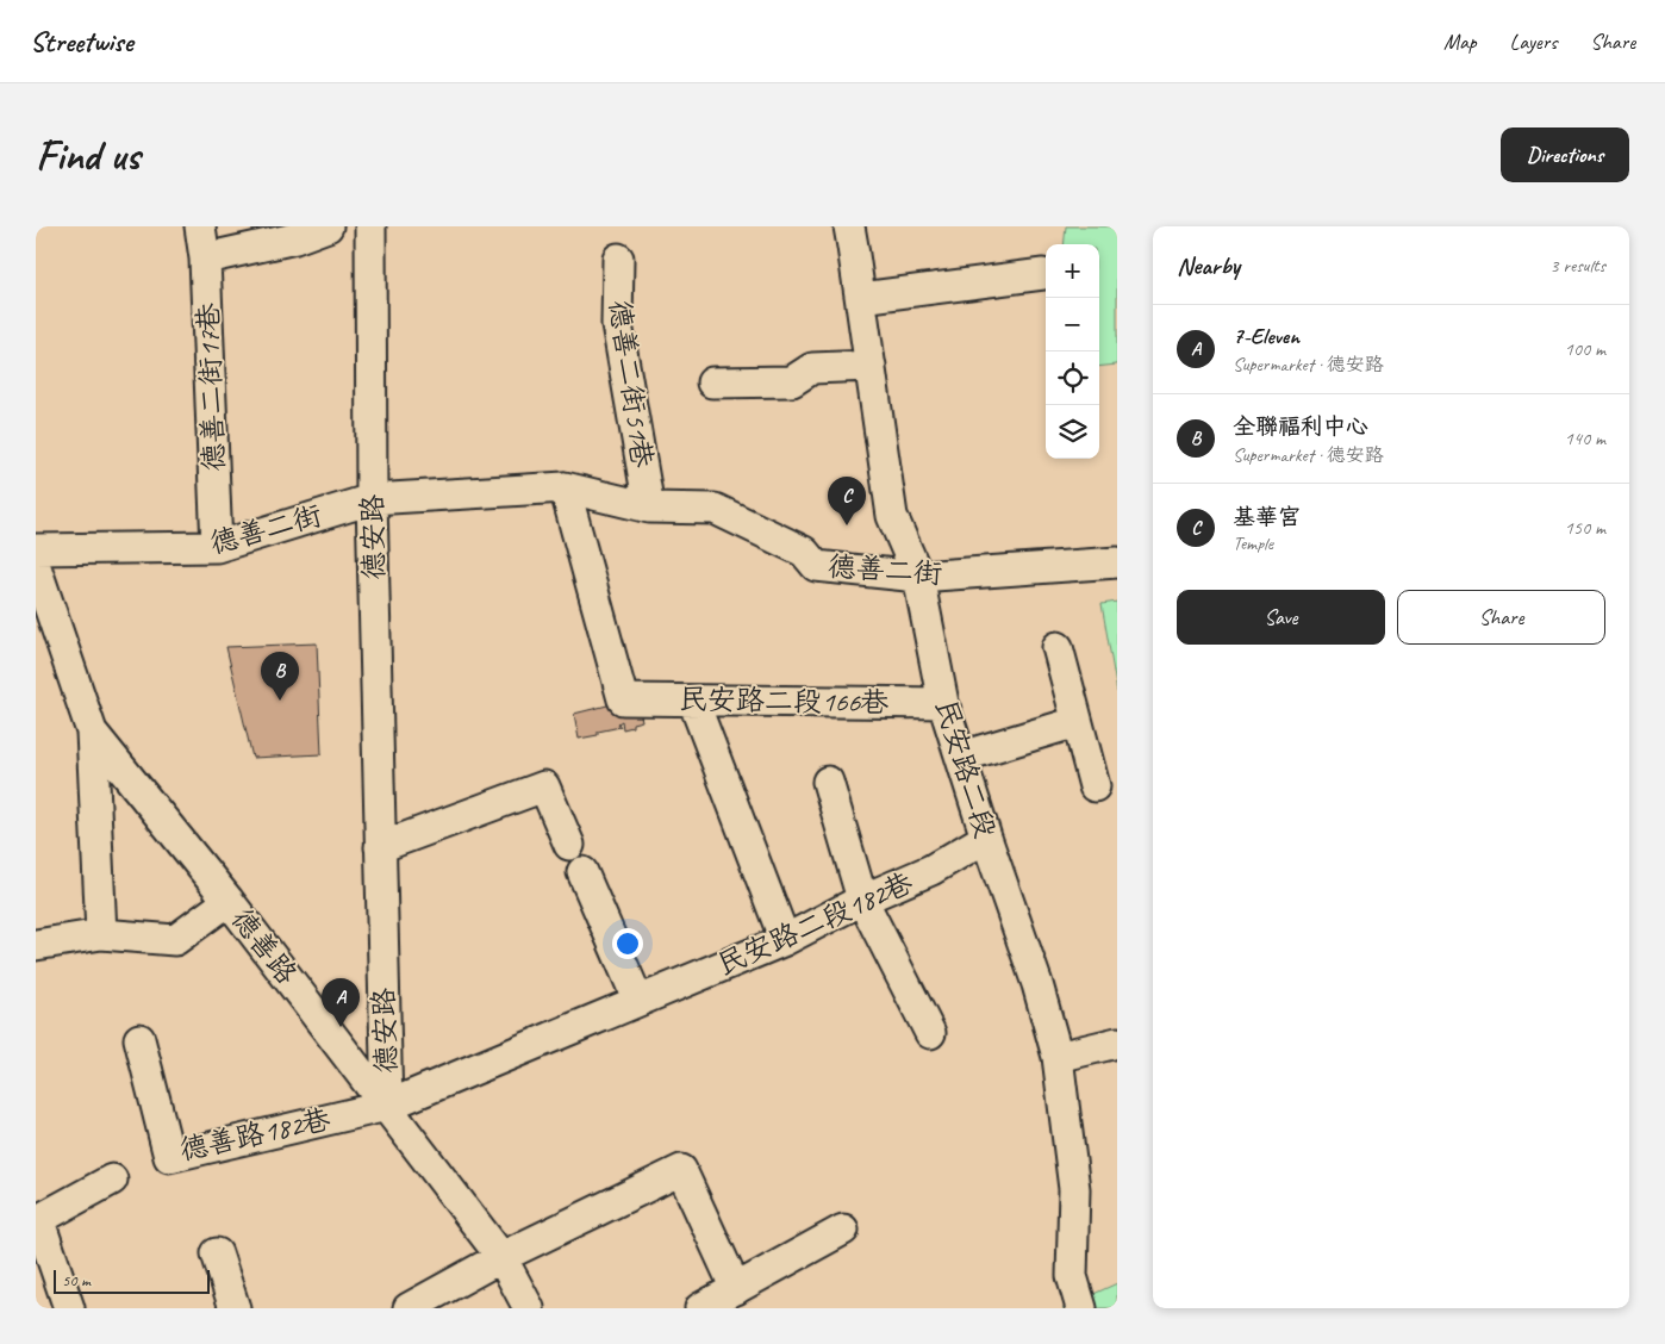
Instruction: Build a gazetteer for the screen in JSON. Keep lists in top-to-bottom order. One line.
{"streets":{"street":["德善二街51巷","德善二街17巷","德善二街","德安路","民安路二段166巷","民安路二段","民安路二段182巷","德善路","德善路182巷"]},"crossings":[["德善二街51巷","德善二街"],["德善二街17巷","德善二街"],["德善二街","德安路"],["德善二街","民安路二段166巷"],["德善二街","民安路二段"],["德安路","民安路二段182巷"],["德安路","德善路"],["德安路","德善路182巷"],["民安路二段166巷","民安路二段"],["民安路二段","民安路二段182巷"],["民安路二段182巷","德善路"],["民安路二段182巷","德善路182巷"],["德善路","德善路182巷"]],"scale_bar":"50 m","page":{"header":"Streetwise","nav":["Map","Layers","Share"],"buttons":["Directions",["Save","Share"]],"title":"Find us","heading":["Nearby","3 results"],"map_buttons":["+","−"],"list":[{"mark":"A","name":"7-Eleven","note":"Supermarket · 德安路","value":"100 m"},{"mark":"B","name":"全聯福利中心","note":"Supermarket · 德安路","value":"140 m"},{"mark":"C","name":"基華宮","note":"Temple","value":"150 m"}],"pins":["C","B","A"],"scale":"50 m"}}
